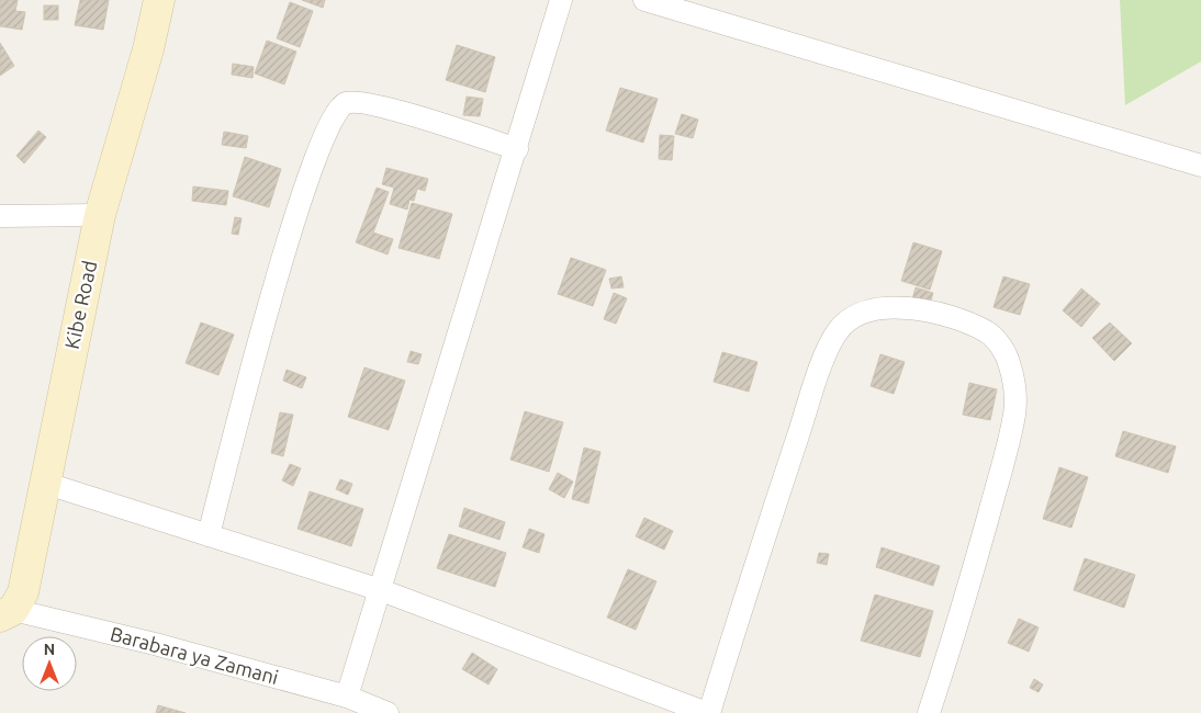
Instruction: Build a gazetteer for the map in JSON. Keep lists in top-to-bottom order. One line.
{"streets":{"street":["Kibe Road","Barabara ya Zamani"]},"crossings":[["Kibe Road","Barabara ya Zamani"]],"north":"top"}
